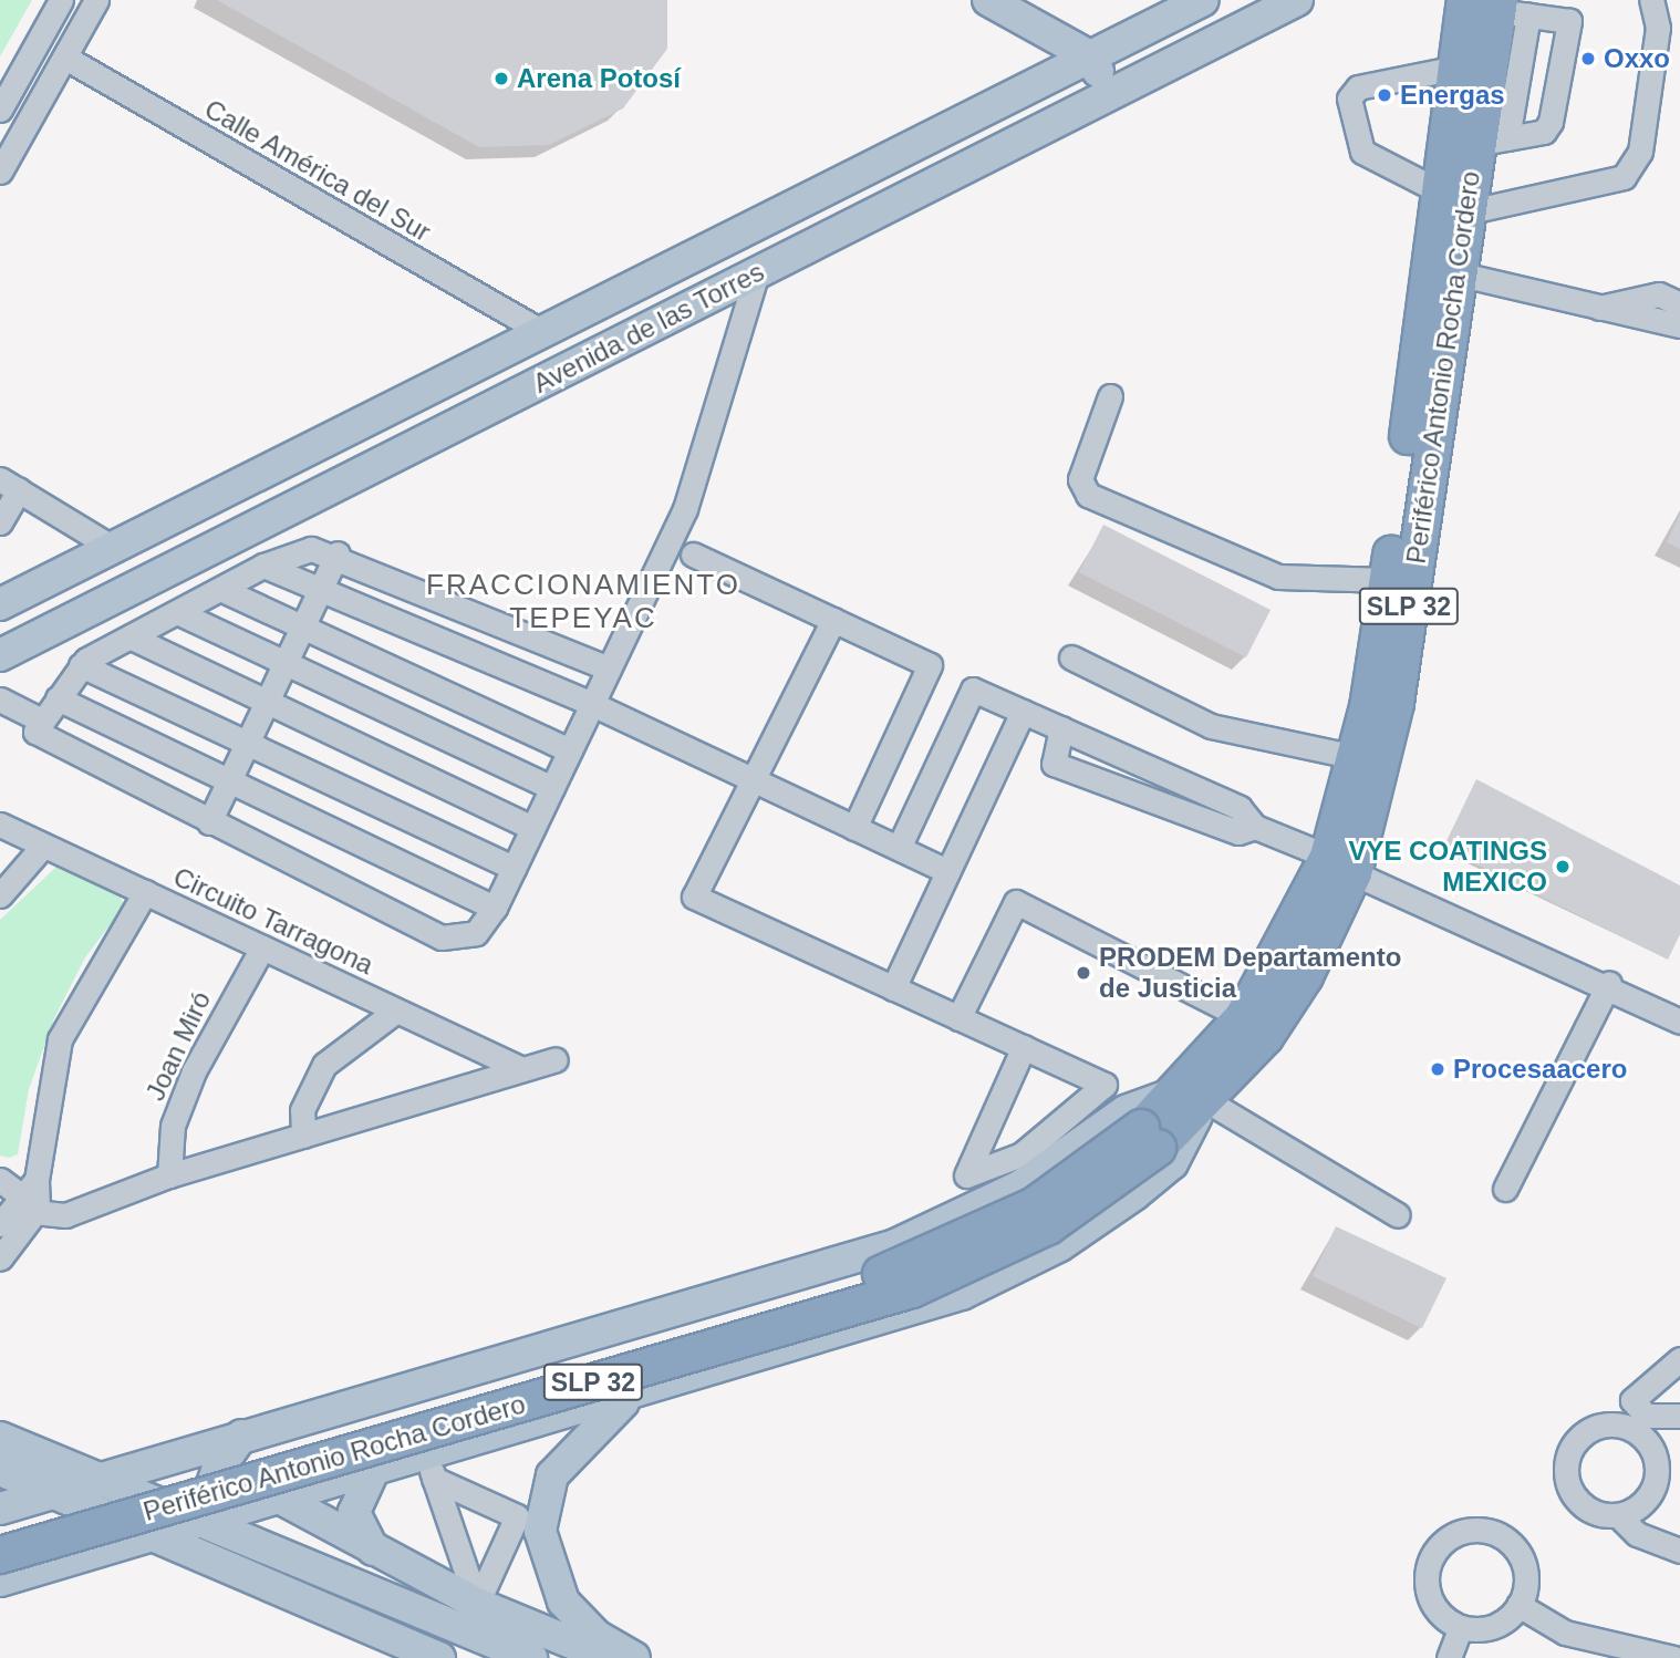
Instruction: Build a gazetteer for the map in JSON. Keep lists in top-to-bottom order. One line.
{"streets":{"highway":["Periférico Antonio Rocha Cordero","SLP 32"],"main road":["Avenida de las Torres"],"street":["Calle América del Sur","Circuito Tarragona","Joan Miró"]},"crossings":[["Calle América del Sur","Avenida de las Torres"],["Circuito Tarragona","Joan Miró"]],"districts":["FRACCIONAMIENTO TEPEYAC"],"places":["Oxxo","Arena Potosí","Energas","VYE COATINGS MEXICO","PRODEM Departamento de Justicia","Procesaacero"]}
